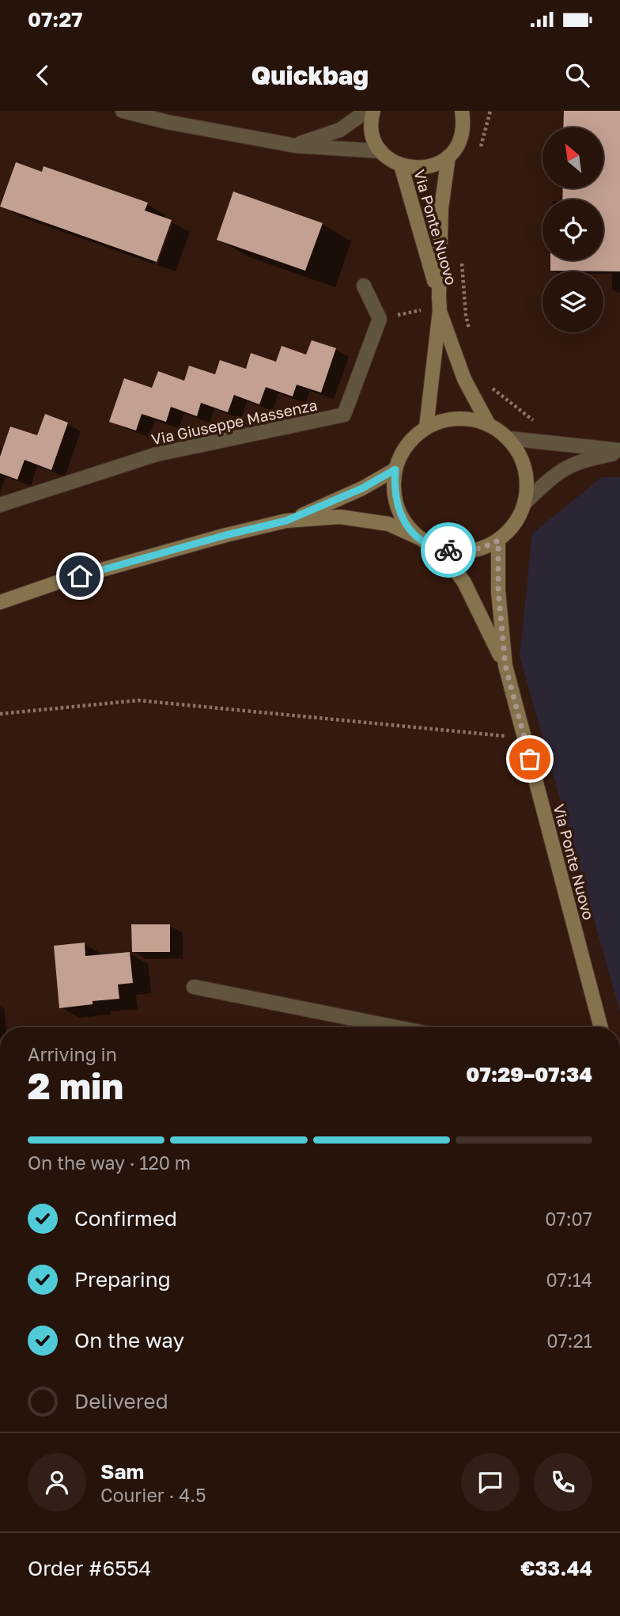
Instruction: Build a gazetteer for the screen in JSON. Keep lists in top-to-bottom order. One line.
{"streets":{"street":["Via Ponte Nuovo","Via Giuseppe Massenza"]},"north":"top left","page":{"status":"07:27","header":"Quickbag","heading":["2 min","Arriving in","07:29–07:34"],"panel":["Sam","Courier · 4.5","Order #6554","€33.44"],"bar":"On the way · 120 m","list":[["Confirmed","07:07"],["Preparing","07:14"],["On the way","07:21"],"Delivered"]}}
